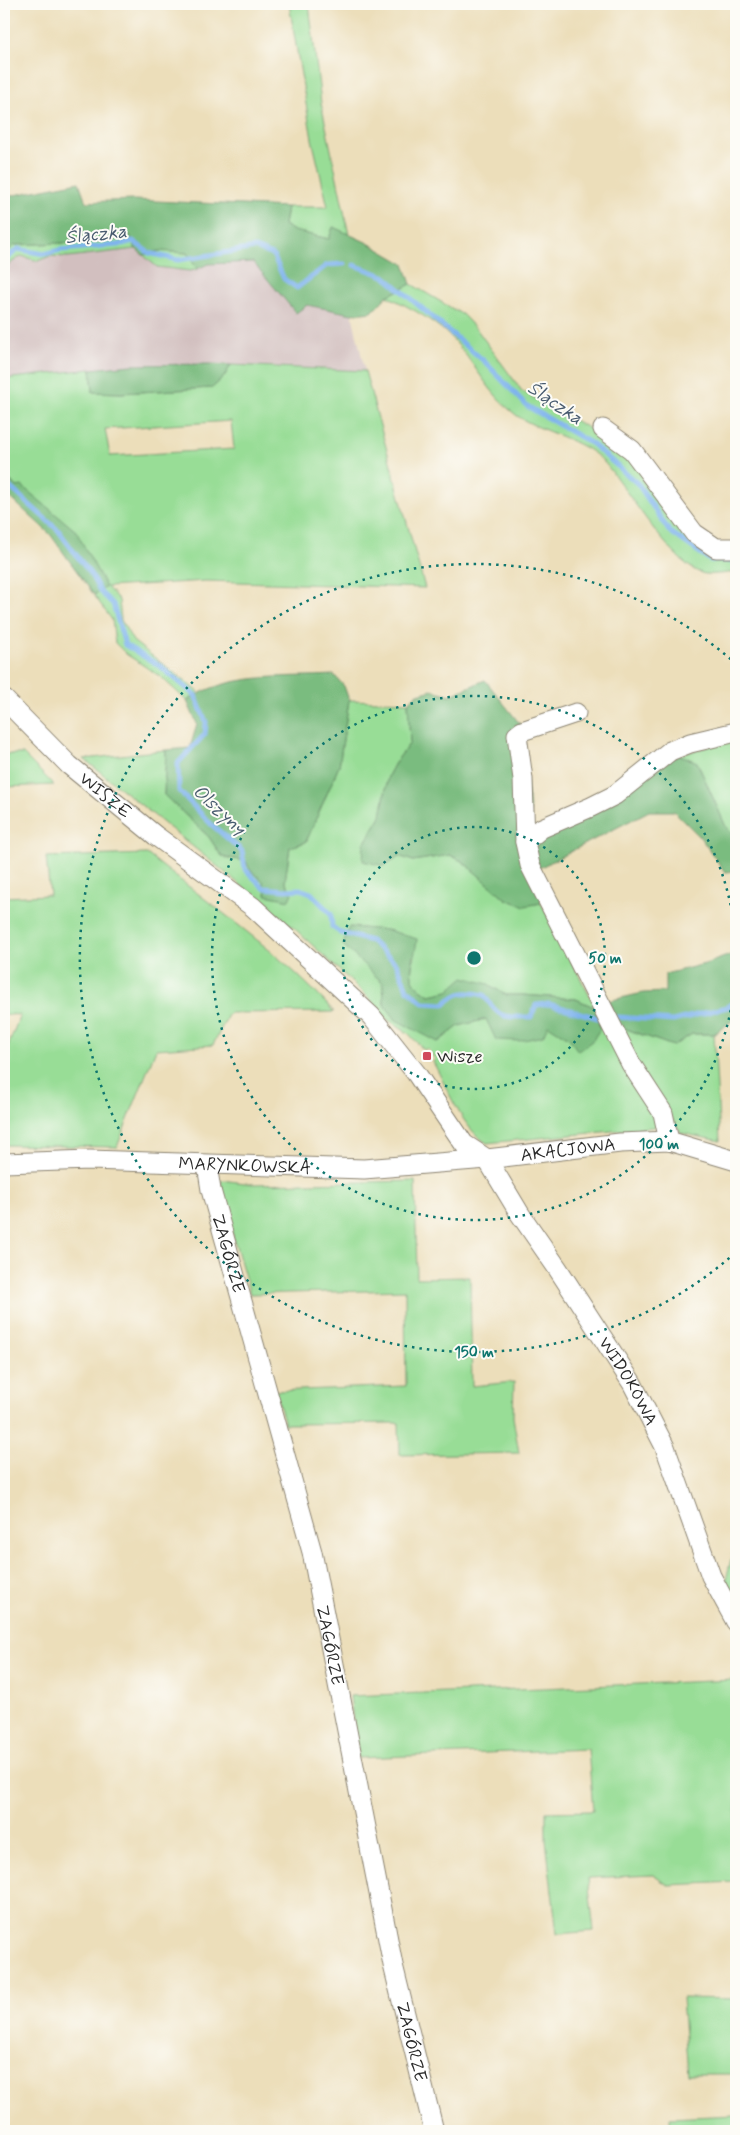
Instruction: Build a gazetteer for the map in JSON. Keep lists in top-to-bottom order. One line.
{"streets":{"street":["WISZE","AKACJOWA","MARYNKOWSKA","ZAGÓRZE","WIDOKOWA"]},"crossings":[["WISZE","AKACJOWA"],["WISZE","MARYNKOWSKA"],["WISZE","WIDOKOWA"],["AKACJOWA","MARYNKOWSKA"],["AKACJOWA","WIDOKOWA"],["MARYNKOWSKA","ZAGÓRZE"],["MARYNKOWSKA","WIDOKOWA"]],"water":["Ślączka","Olszyny"],"places":{"transit":["Wisze"]},"rings":["50 m","100 m","150 m"]}
